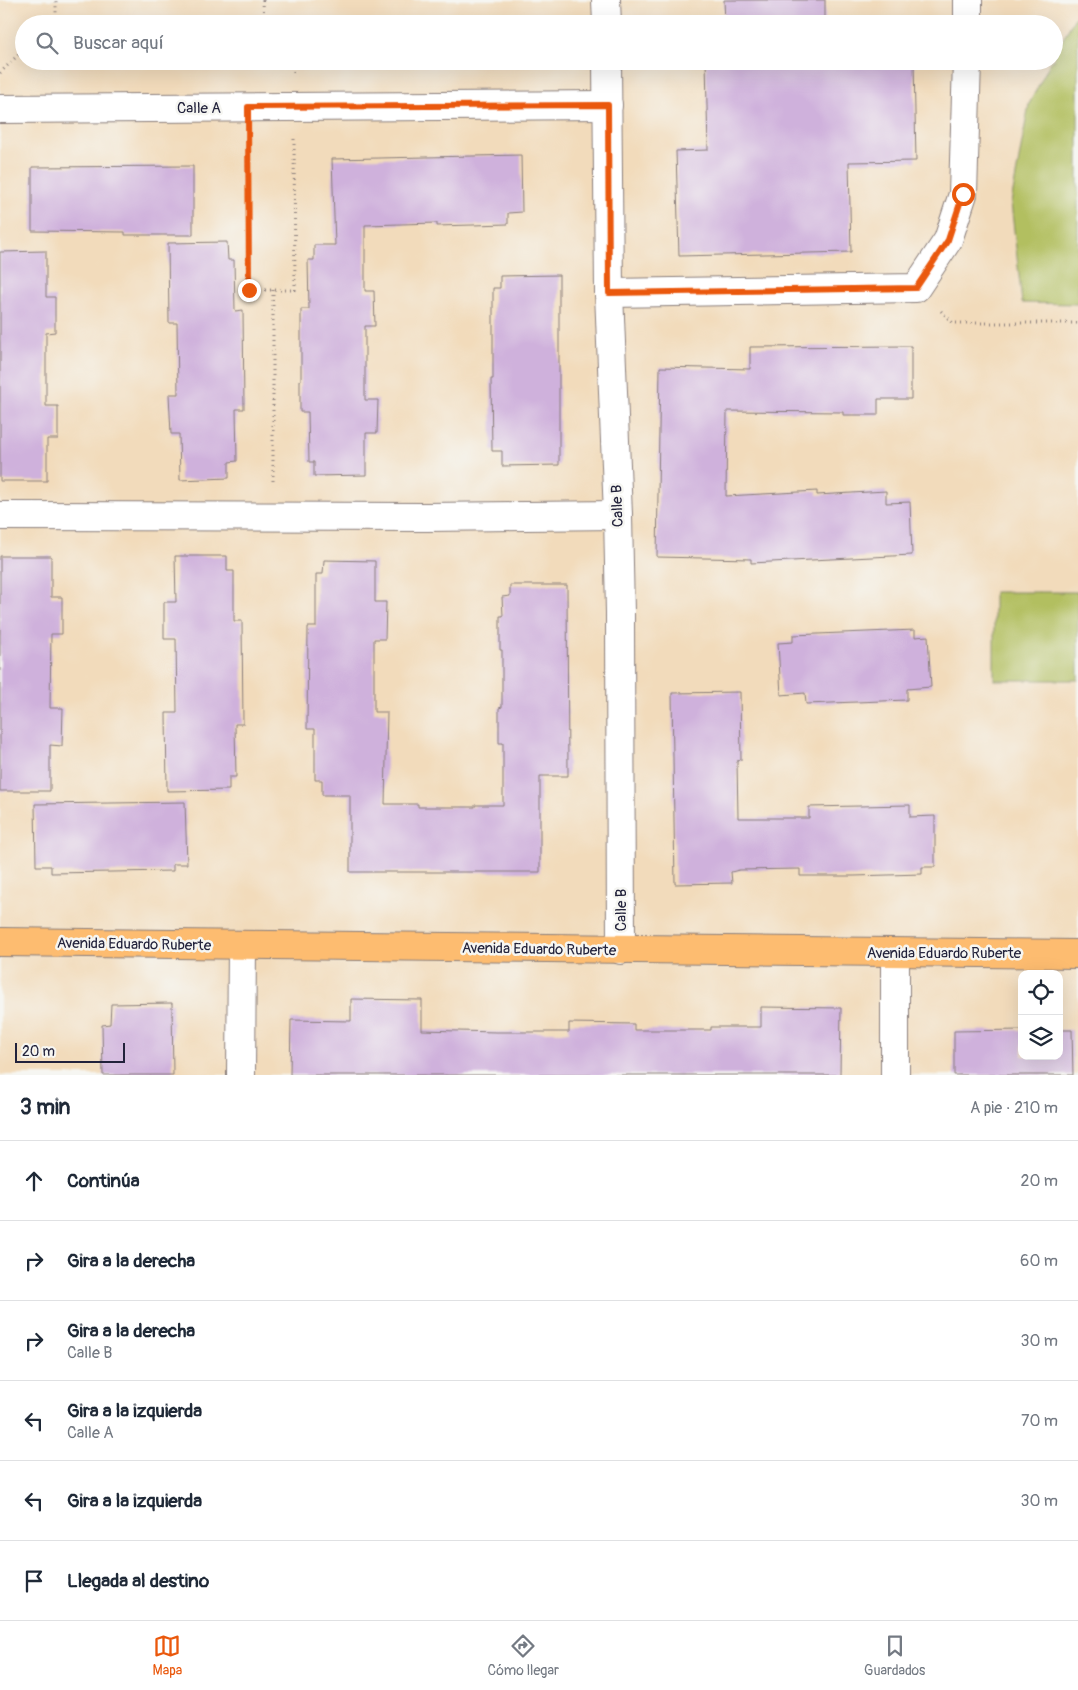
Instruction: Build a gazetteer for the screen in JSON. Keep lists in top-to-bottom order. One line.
{"streets":{"main road":["Avenida Eduardo Ruberte"],"street":["Calle A","Calle B"]},"crossings":[["Calle A","Calle B"],["Calle B","Avenida Eduardo Ruberte"]],"scale_bar":"20 m","page":{"search":"Buscar aquí","scale":"20 m","heading":["3 min","A pie · 210 m"],"list":[["Continúa","20 m"],["Gira a la derecha","60 m"],["Gira a la derecha","Calle B","30 m"],["Gira a la izquierda","Calle A","70 m"],["Gira a la izquierda","30 m"],"Llegada al destino"],"nav":["Mapa","Cómo llegar","Guardados"]}}
